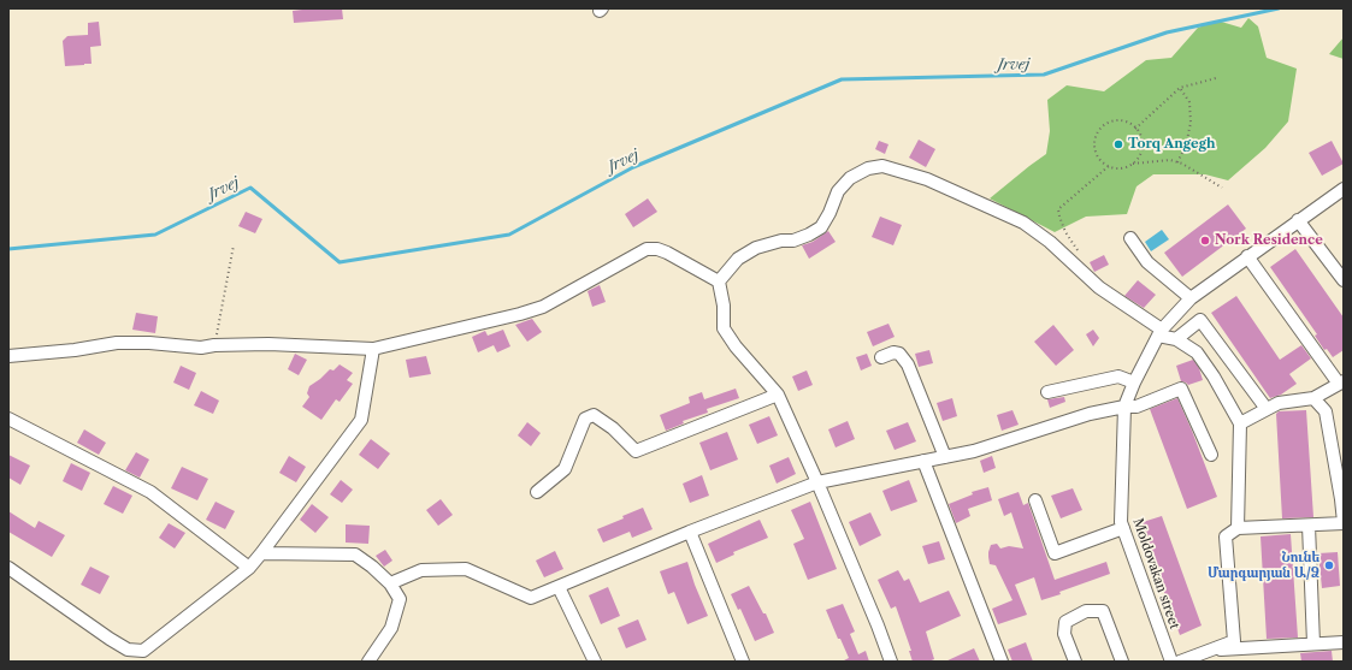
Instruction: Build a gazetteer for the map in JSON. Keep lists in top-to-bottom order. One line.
{"streets":{"street":["Moldovakan street"]},"water":["Jrvej"],"places":["Torq Angegh","Nork Residence","Նունե Մարգարյան Ա/Ձ"]}
